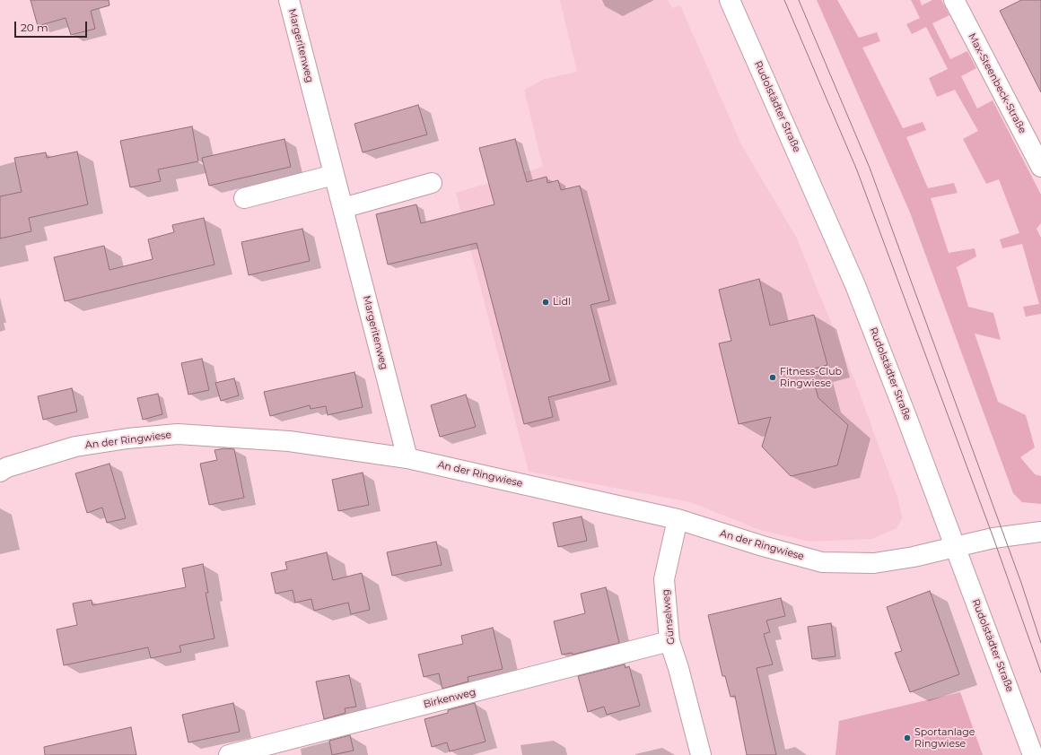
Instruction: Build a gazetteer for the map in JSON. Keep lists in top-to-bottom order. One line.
{"streets":{"street":["Margeritenweg","Max-Steenbeck-Straße","Rudolstädter Straße","An der Ringwiese","Günselweg","Birkenweg"]},"crossings":[["Margeritenweg","An der Ringwiese"],["Rudolstädter Straße","An der Ringwiese"],["An der Ringwiese","Günselweg"],["Günselweg","Birkenweg"]],"places":["Lidl","Fitness-Club Ringwiese","Sportanlage Ringwiese"],"scale_bar":"20 m"}
